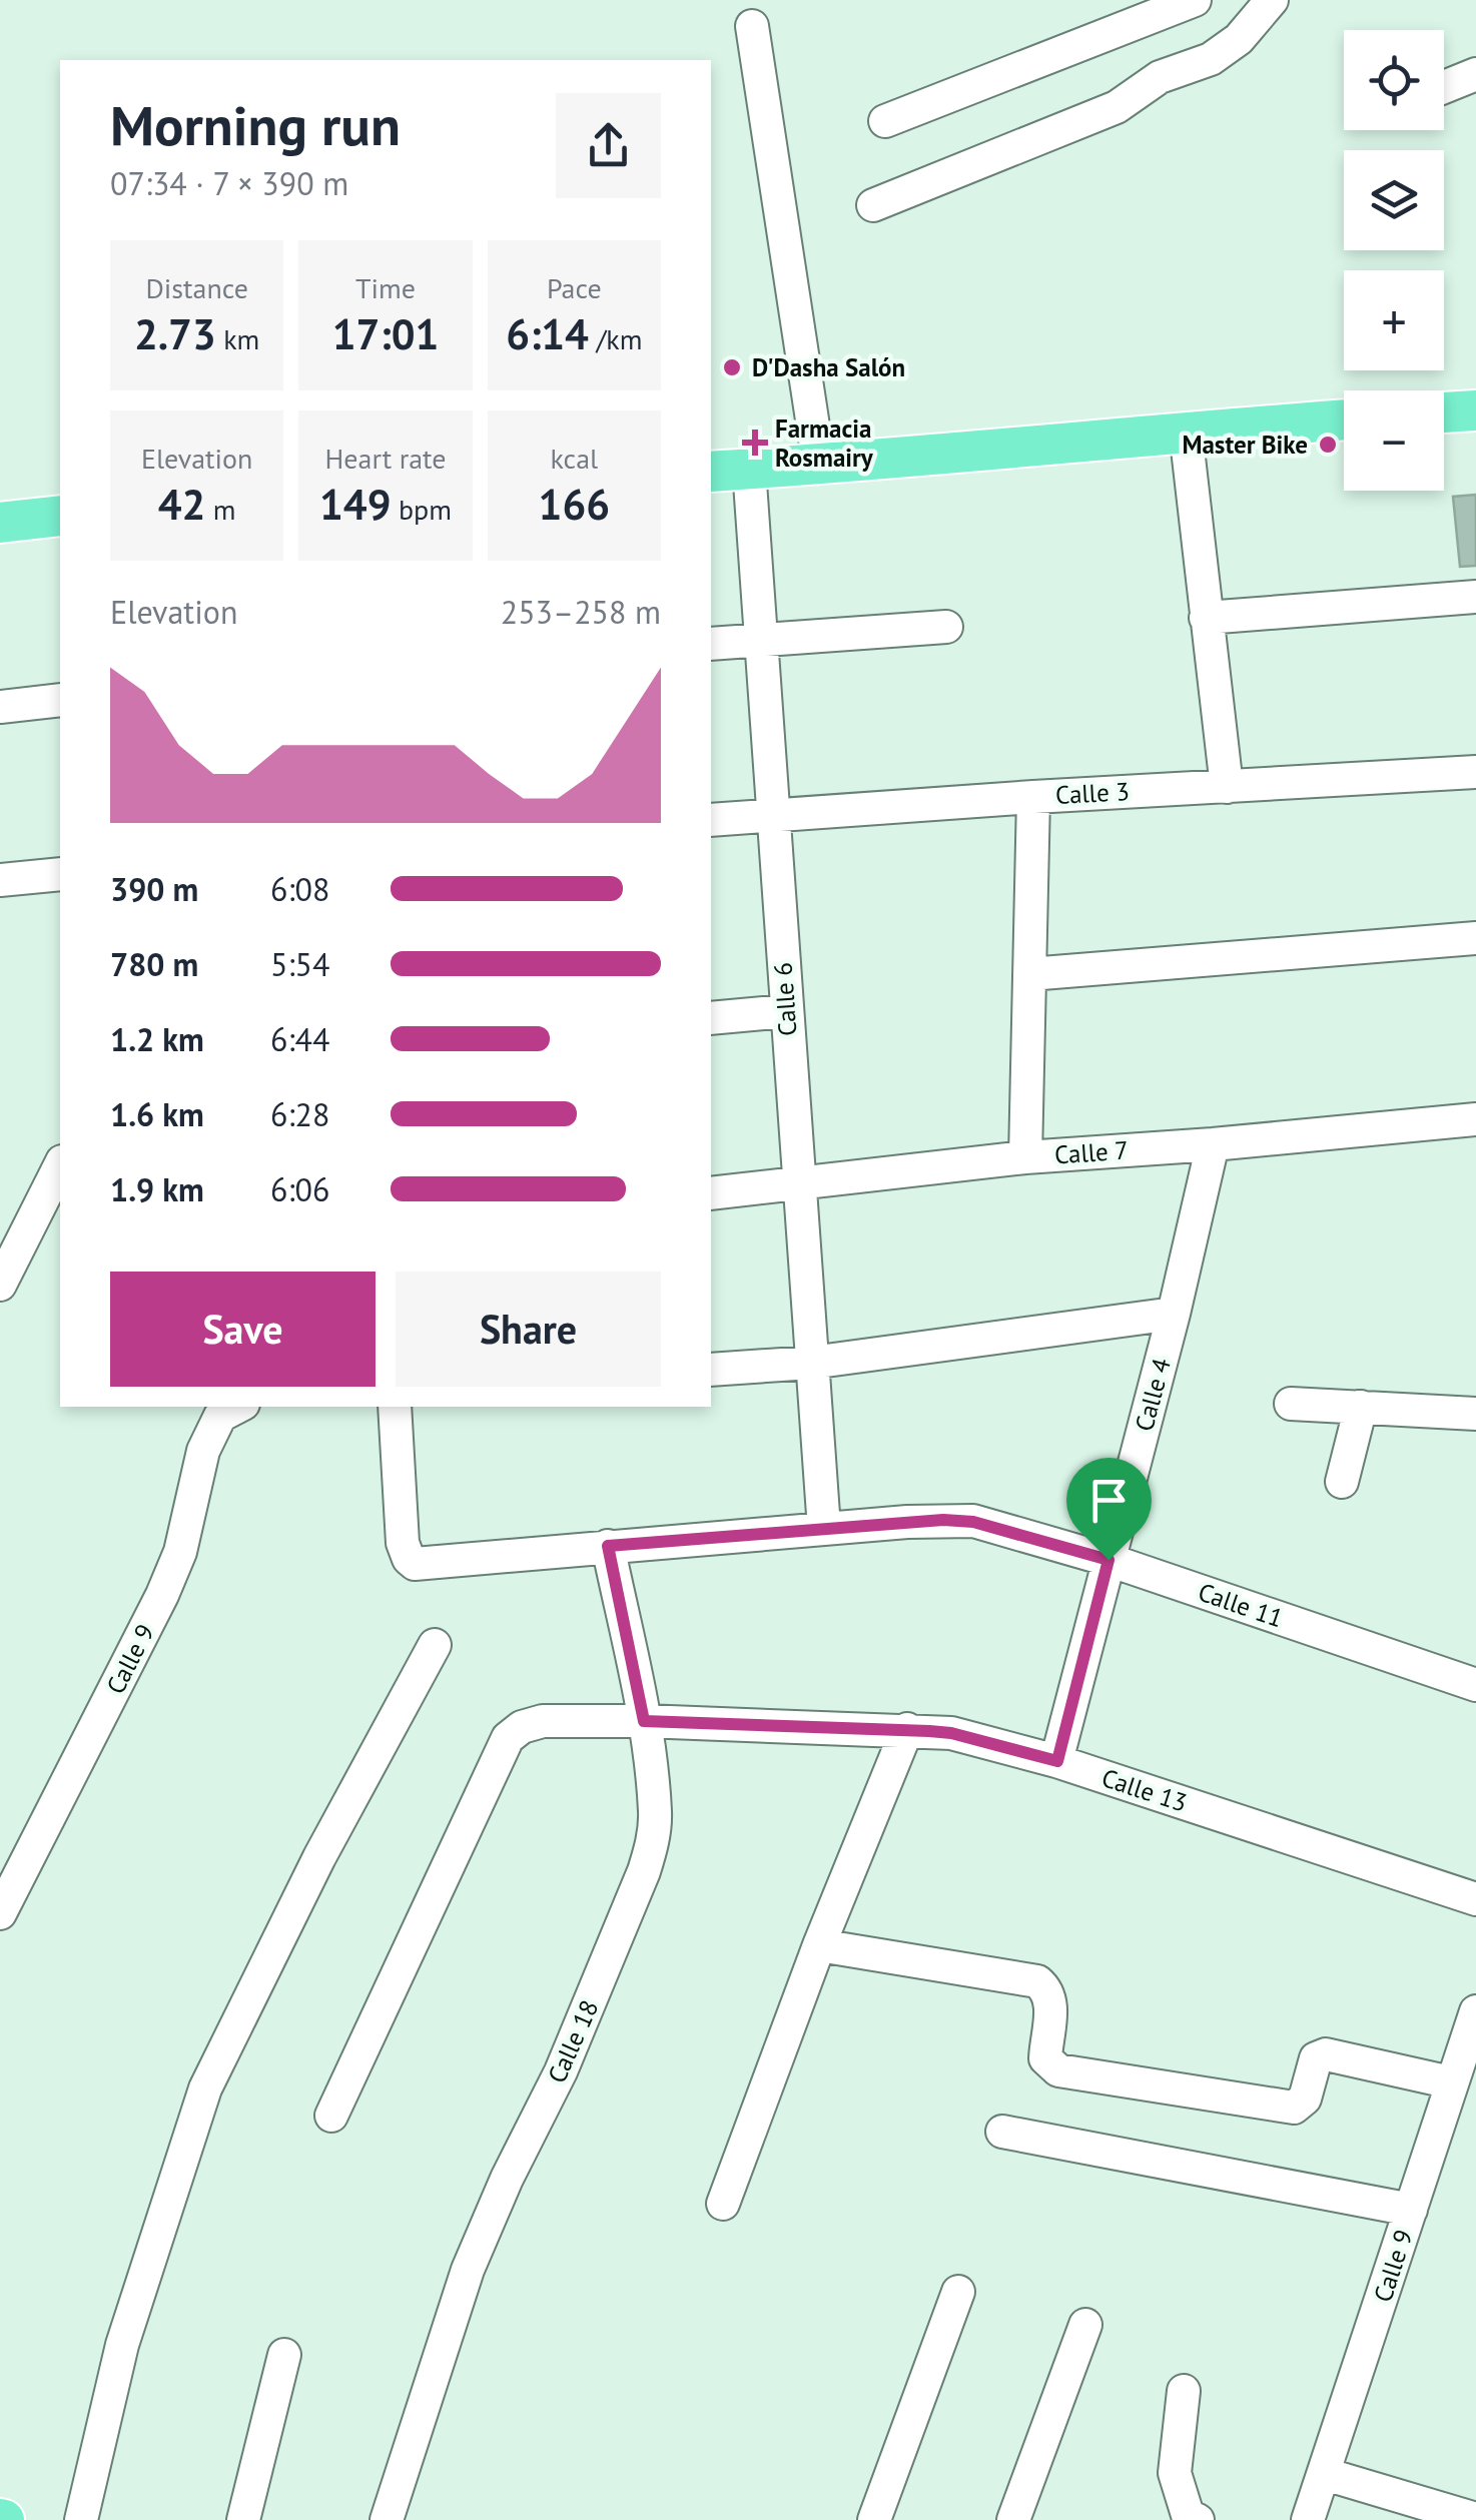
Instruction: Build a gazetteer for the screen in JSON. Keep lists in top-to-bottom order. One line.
{"streets":{"street":["Calle 3","Calle 6","Calle 7","Calle 4","Calle 11","Calle 9","Calle 13","Calle 18"]},"crossings":[["Calle 3","Calle 6"],["Calle 6","Calle 7"],["Calle 6","Calle 11"],["Calle 7","Calle 4"],["Calle 4","Calle 11"],["Calle 4","Calle 13"],["Calle 11","Calle 18"],["Calle 13","Calle 18"]],"places":{"other":["D'Dasha Salón","Master Bike"],"health":["Farmacia Rosmairy"]},"page":{"map_buttons":["+","−"],"heading":["Morning run","07:34 · 7 × 390 m"],"stats":[["Distance","2.73 km"],["Time","17:01"],["Pace","6:14 /km"],["Elevation","42 m"],["Heart rate","149 bpm"],["kcal","166"]],"chart":["Elevation","253–258 m"],"list":[{"name":"390 m","note":"6:08"},{"name":"780 m","note":"5:54"},{"name":"1.2 km","note":"6:44"},{"name":"1.6 km","note":"6:28"},{"name":"1.9 km","note":"6:06"}],"buttons":["Save","Share"]}}
